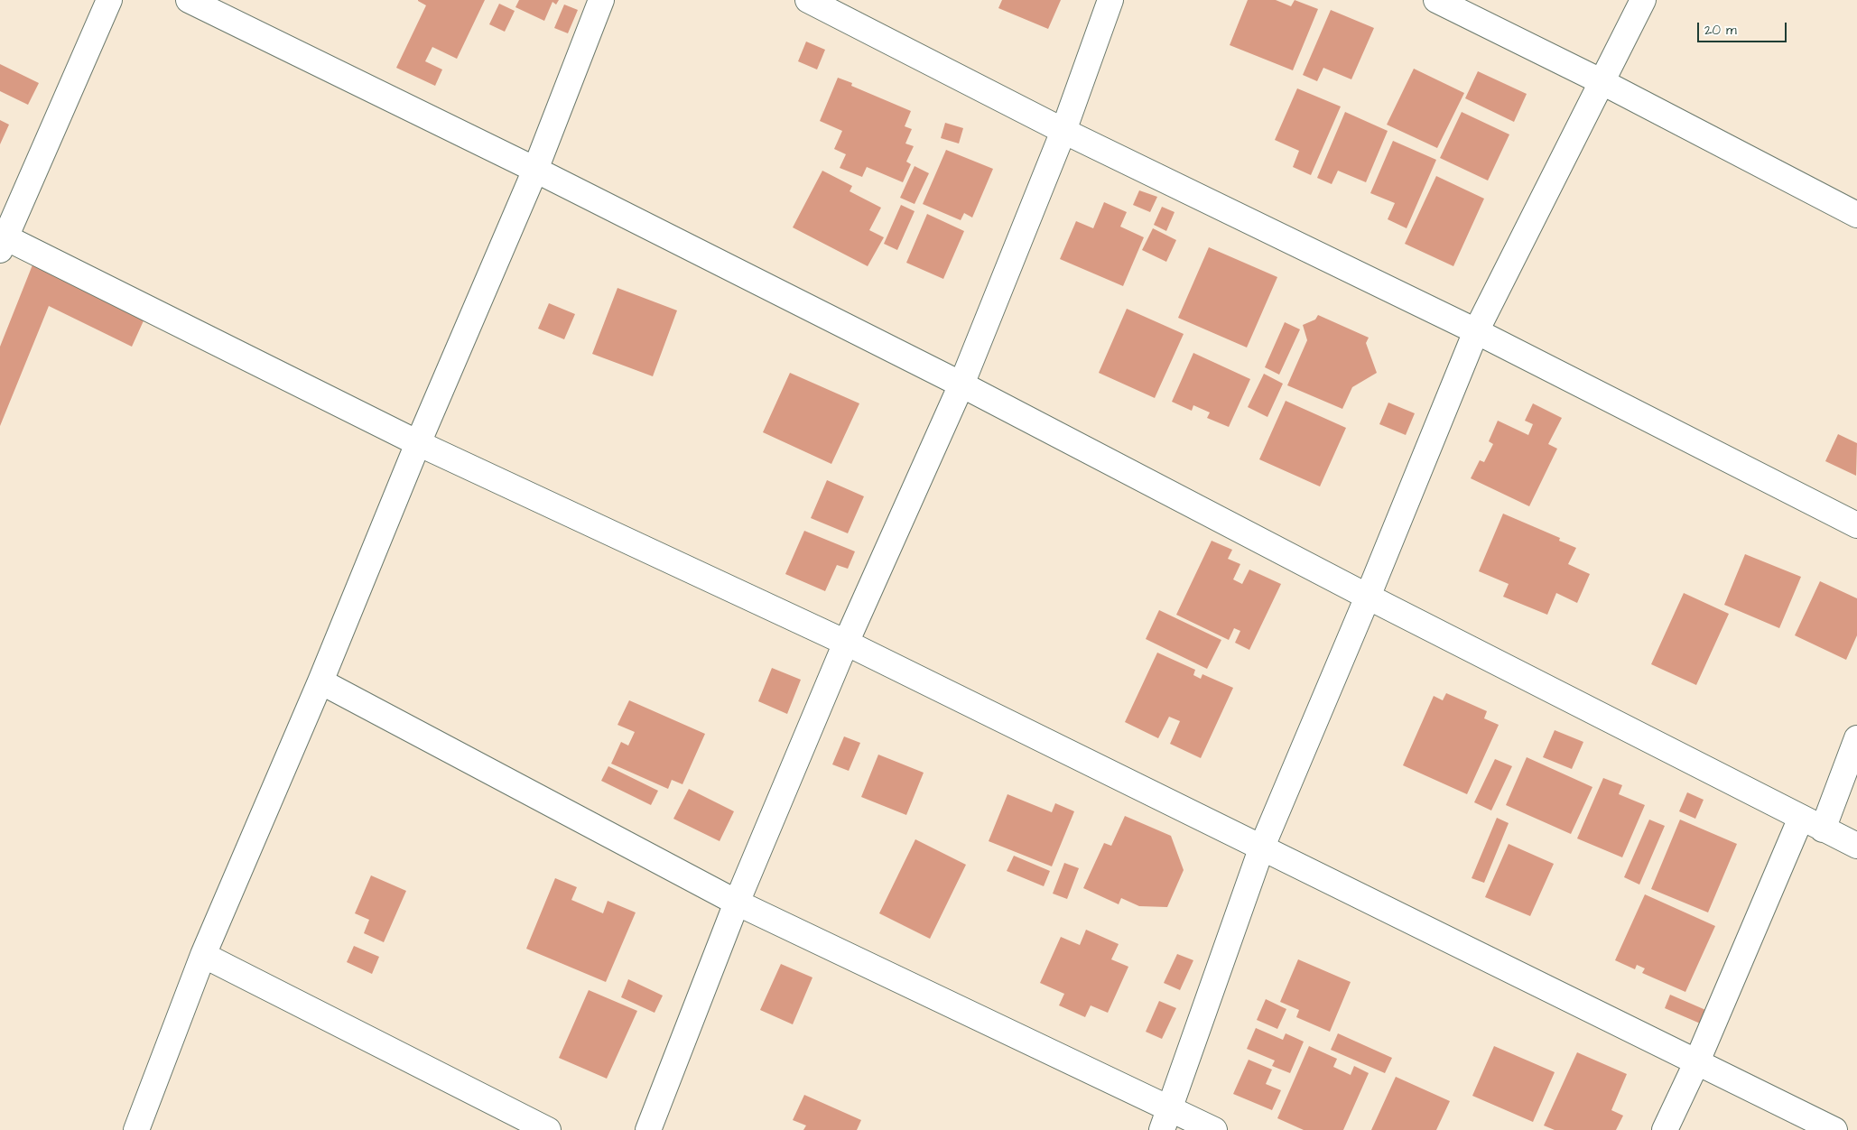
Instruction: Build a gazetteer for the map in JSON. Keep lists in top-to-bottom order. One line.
{"scale_bar":"20 m"}
